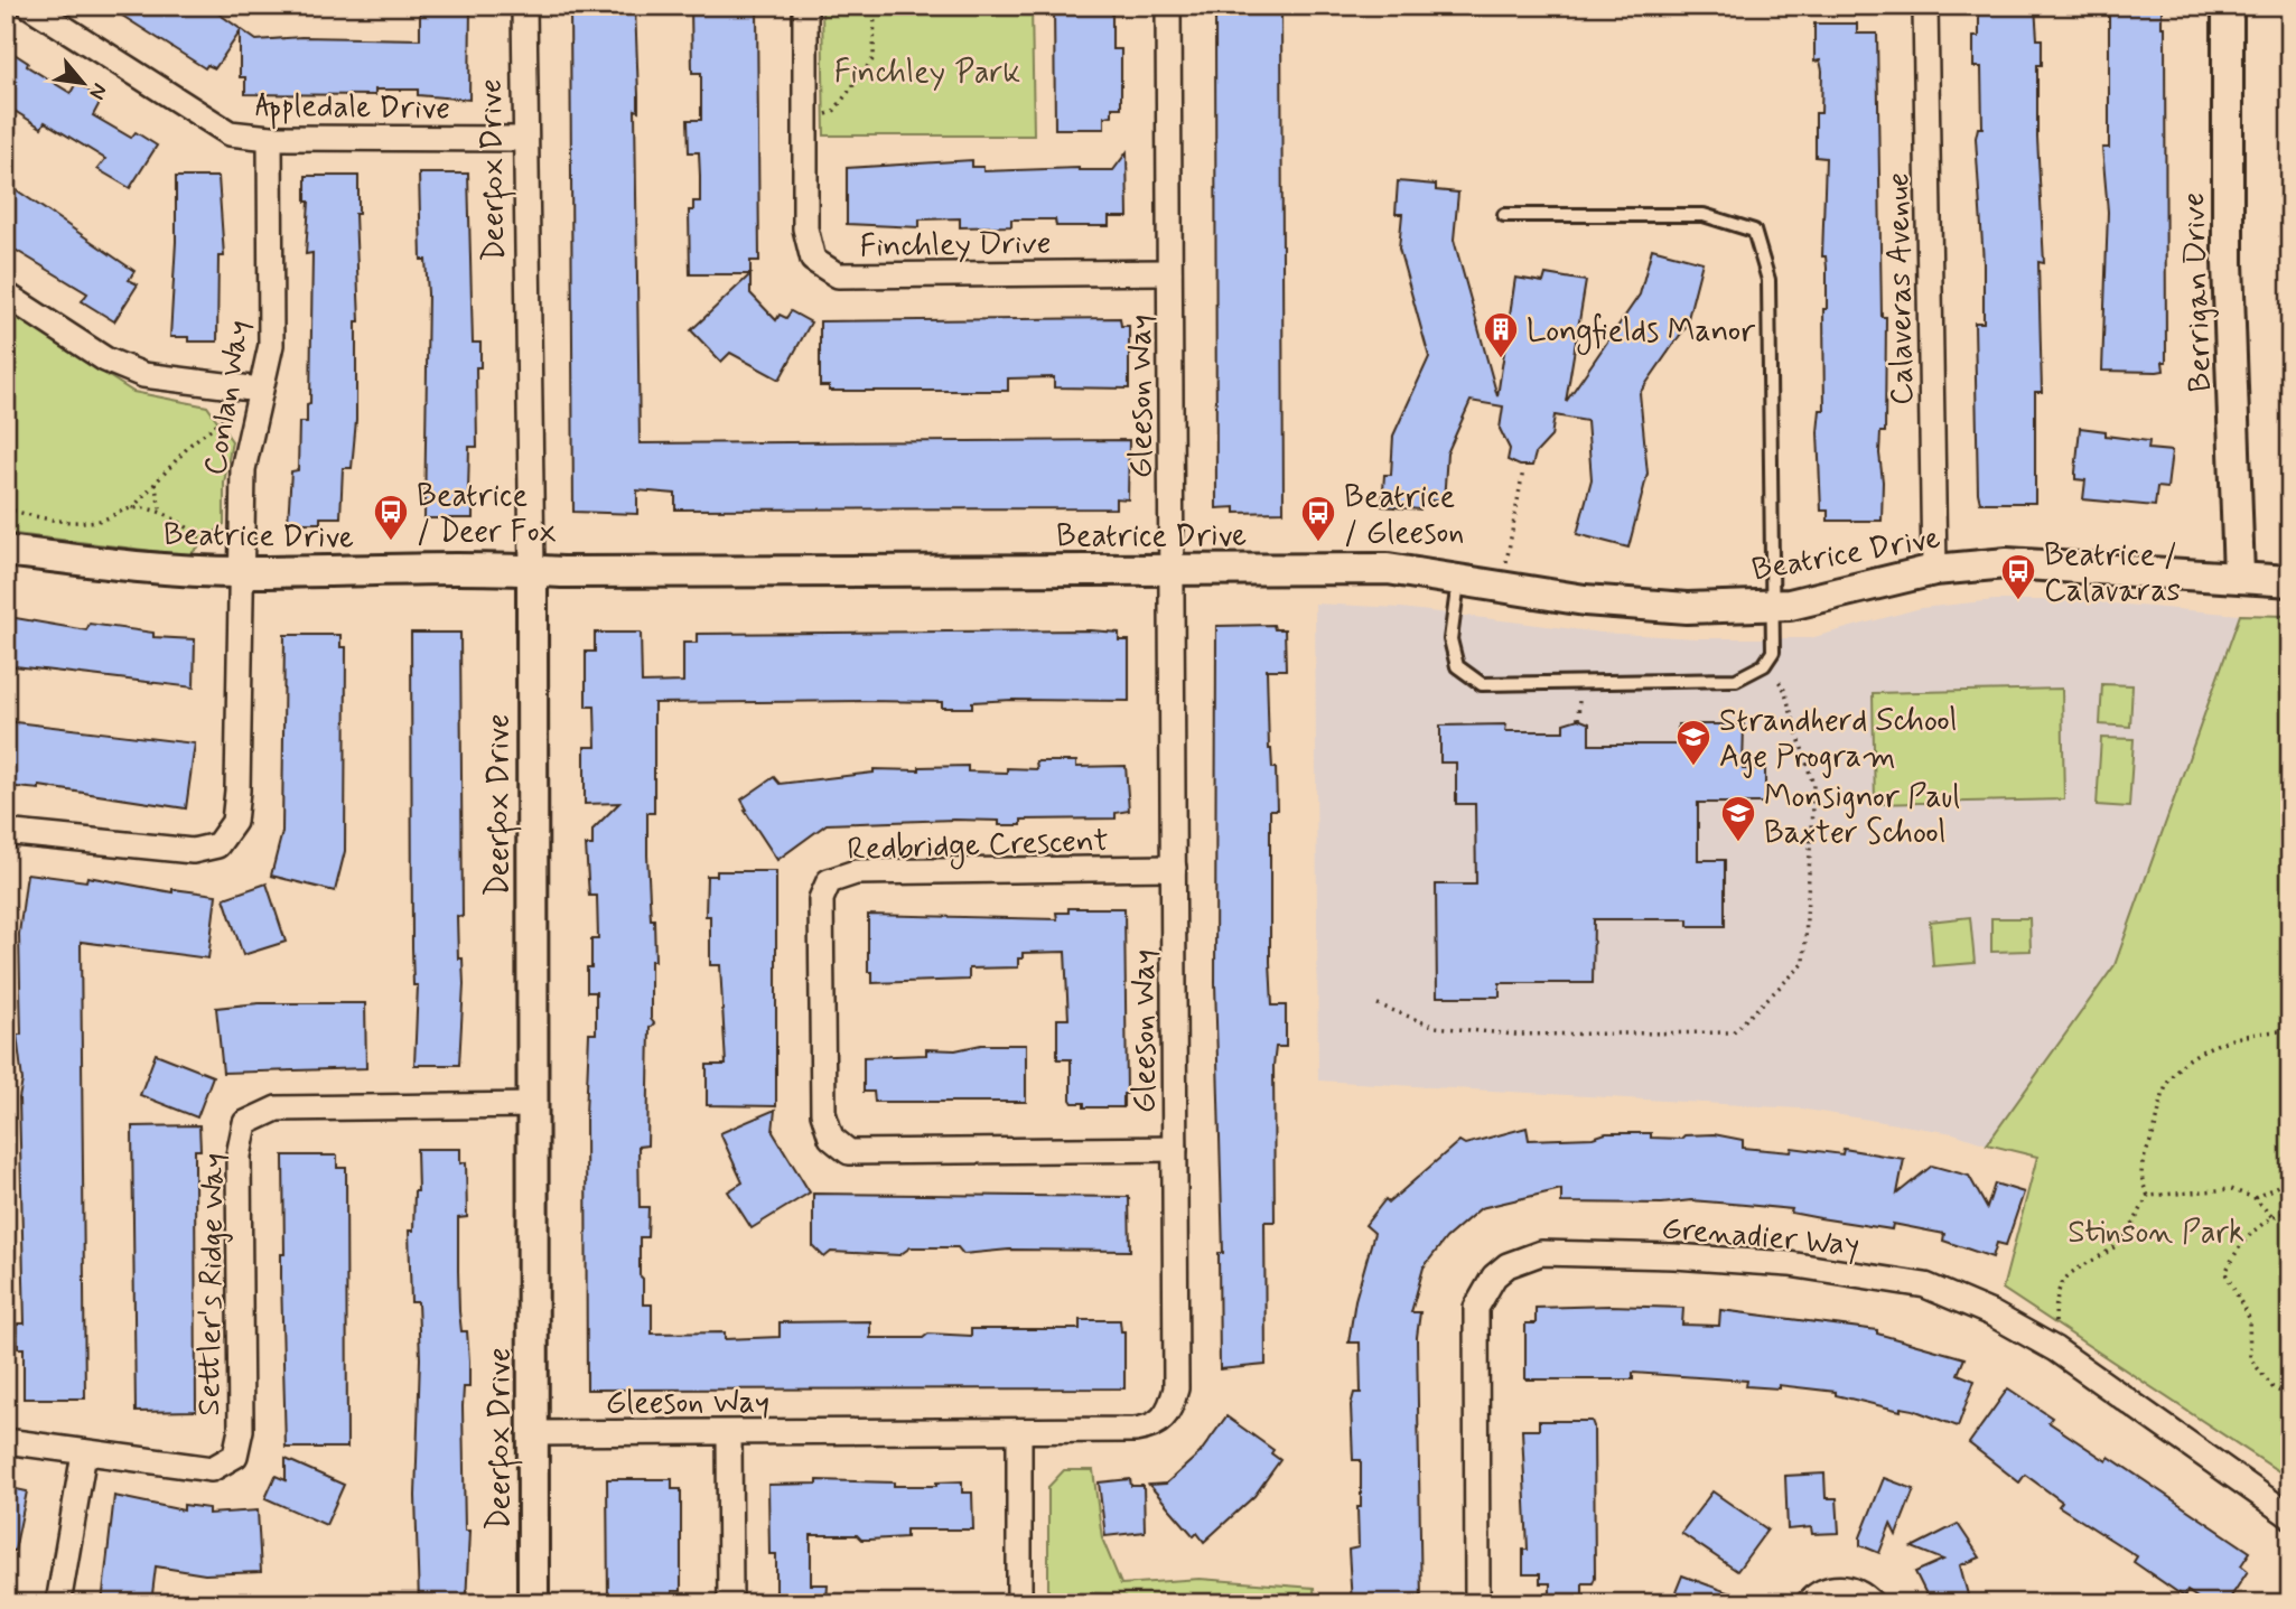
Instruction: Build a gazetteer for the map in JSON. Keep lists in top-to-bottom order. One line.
{"streets":{"street":["Appledale Drive","Deerfox Drive","Finchley Drive","Calaveras Avenue","Berrigan Drive","Gleeson Way","Conlan Way","Beatrice Drive","Redbridge Crescent","Grenadier Way","Settler's Ridge Way"]},"crossings":[["Appledale Drive","Deerfox Drive"],["Appledale Drive","Conlan Way"],["Deerfox Drive","Gleeson Way"],["Deerfox Drive","Beatrice Drive"],["Deerfox Drive","Settler's Ridge Way"],["Finchley Drive","Gleeson Way"],["Calaveras Avenue","Beatrice Drive"],["Berrigan Drive","Beatrice Drive"],["Gleeson Way","Beatrice Drive"],["Gleeson Way","Redbridge Crescent"],["Conlan Way","Beatrice Drive"]],"parks":["Finchley Park","Stinson Park"],"places":{"building":["Longfields Manor"],"bus stop":["Beatrice / Deer Fox","Beatrice / Gleeson","Beatrice / Calavaras"],"school or university":["Strandherd School Age Program","Monsignor Paul Baxter School"]},"north":"bottom right"}
